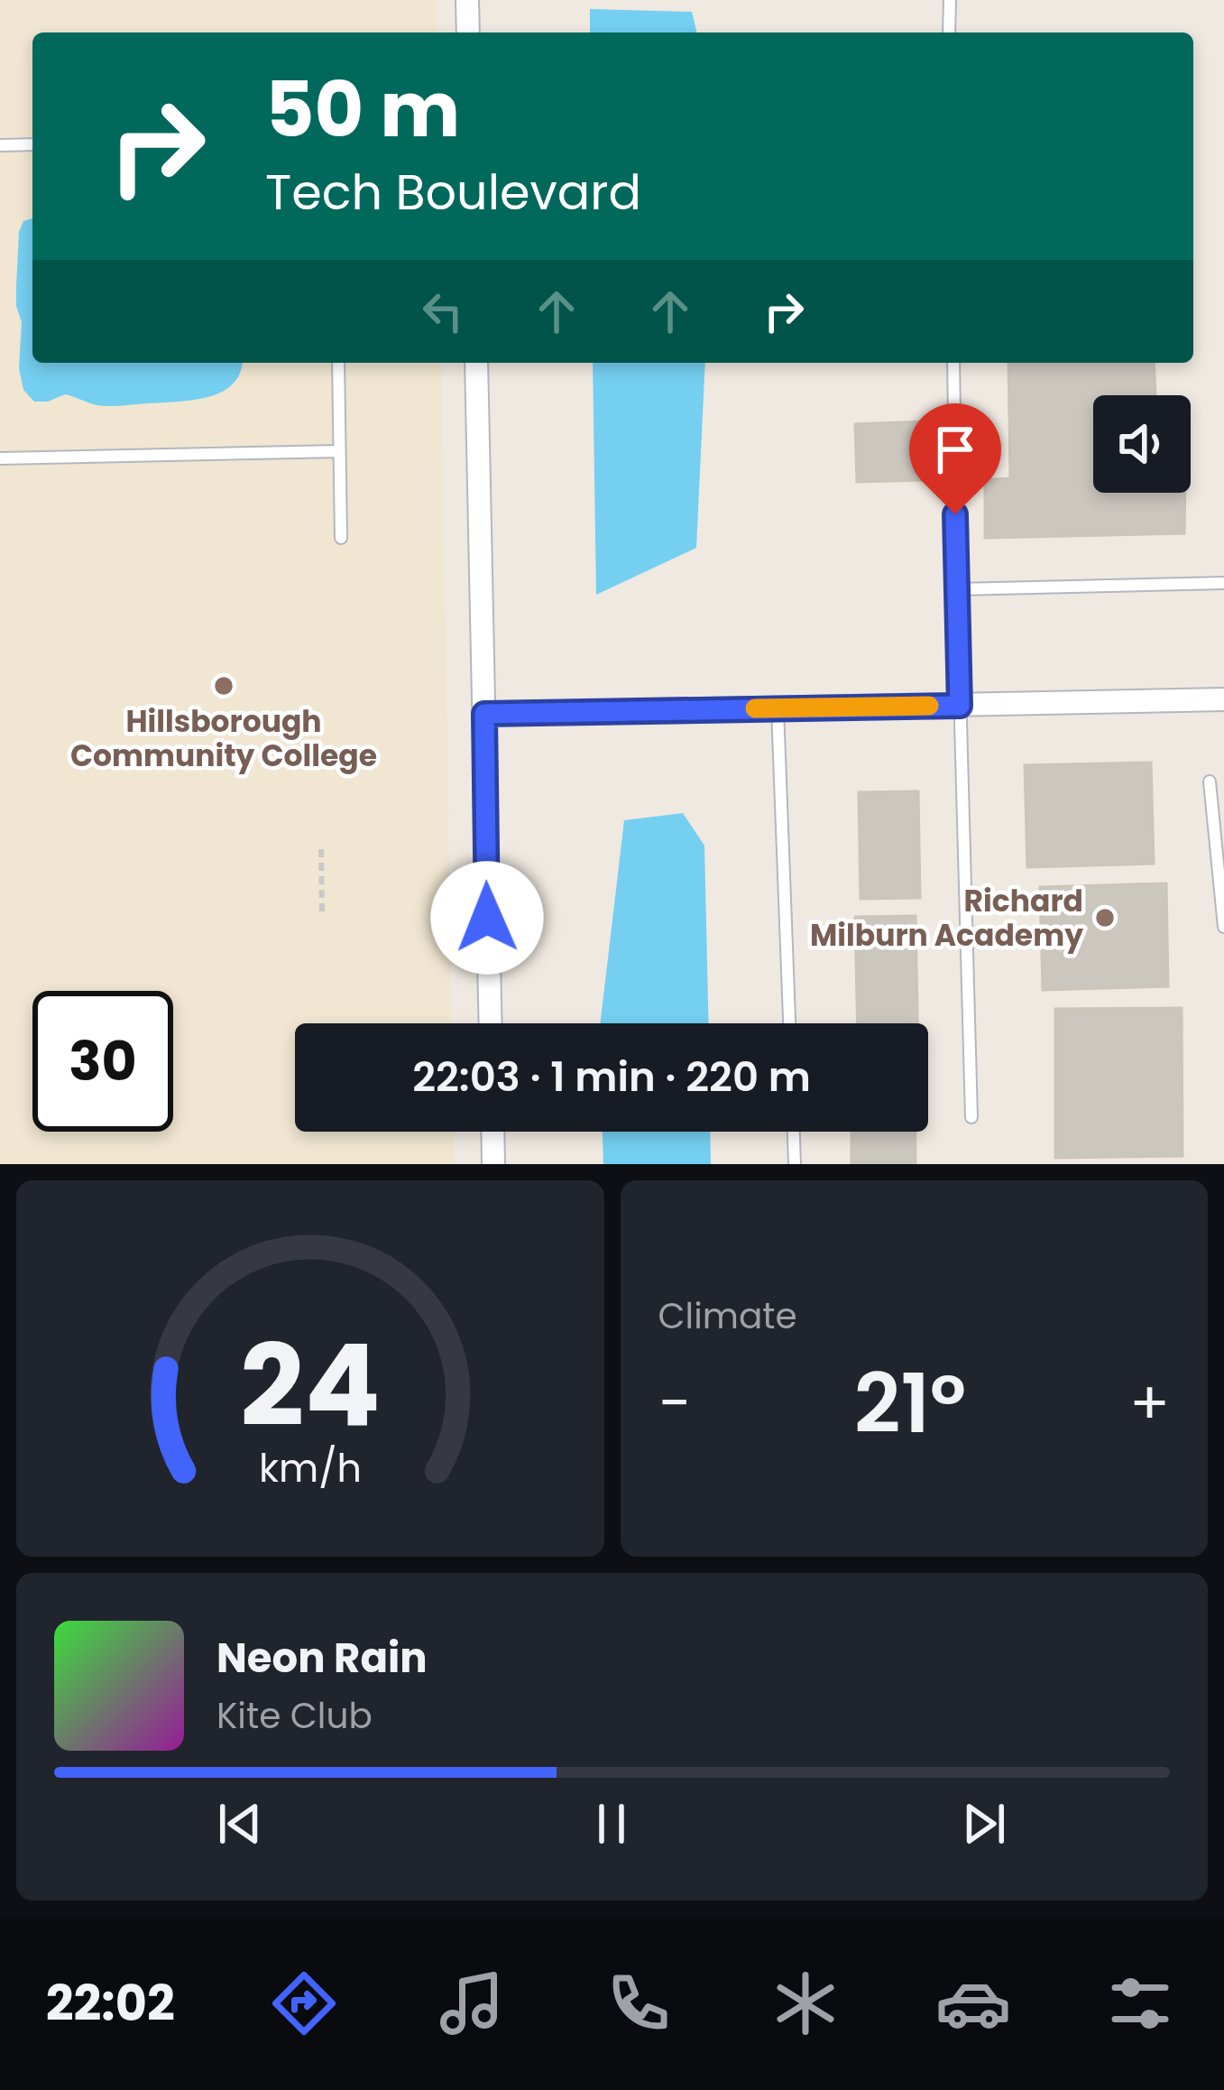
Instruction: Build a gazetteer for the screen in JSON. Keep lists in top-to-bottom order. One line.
{"places":["Hillsborough Community College","Richard Milburn Academy"],"page":{"turn":["50 m","Tech Boulevard"],"limit":"30","trip":"22:03 · 1 min · 220 m","tile":"Climate","heat":["−","21°","+"],"song":["Neon Rain","Kite Club"],"tabs":"22:02","gauge":["24","km/h"]}}
